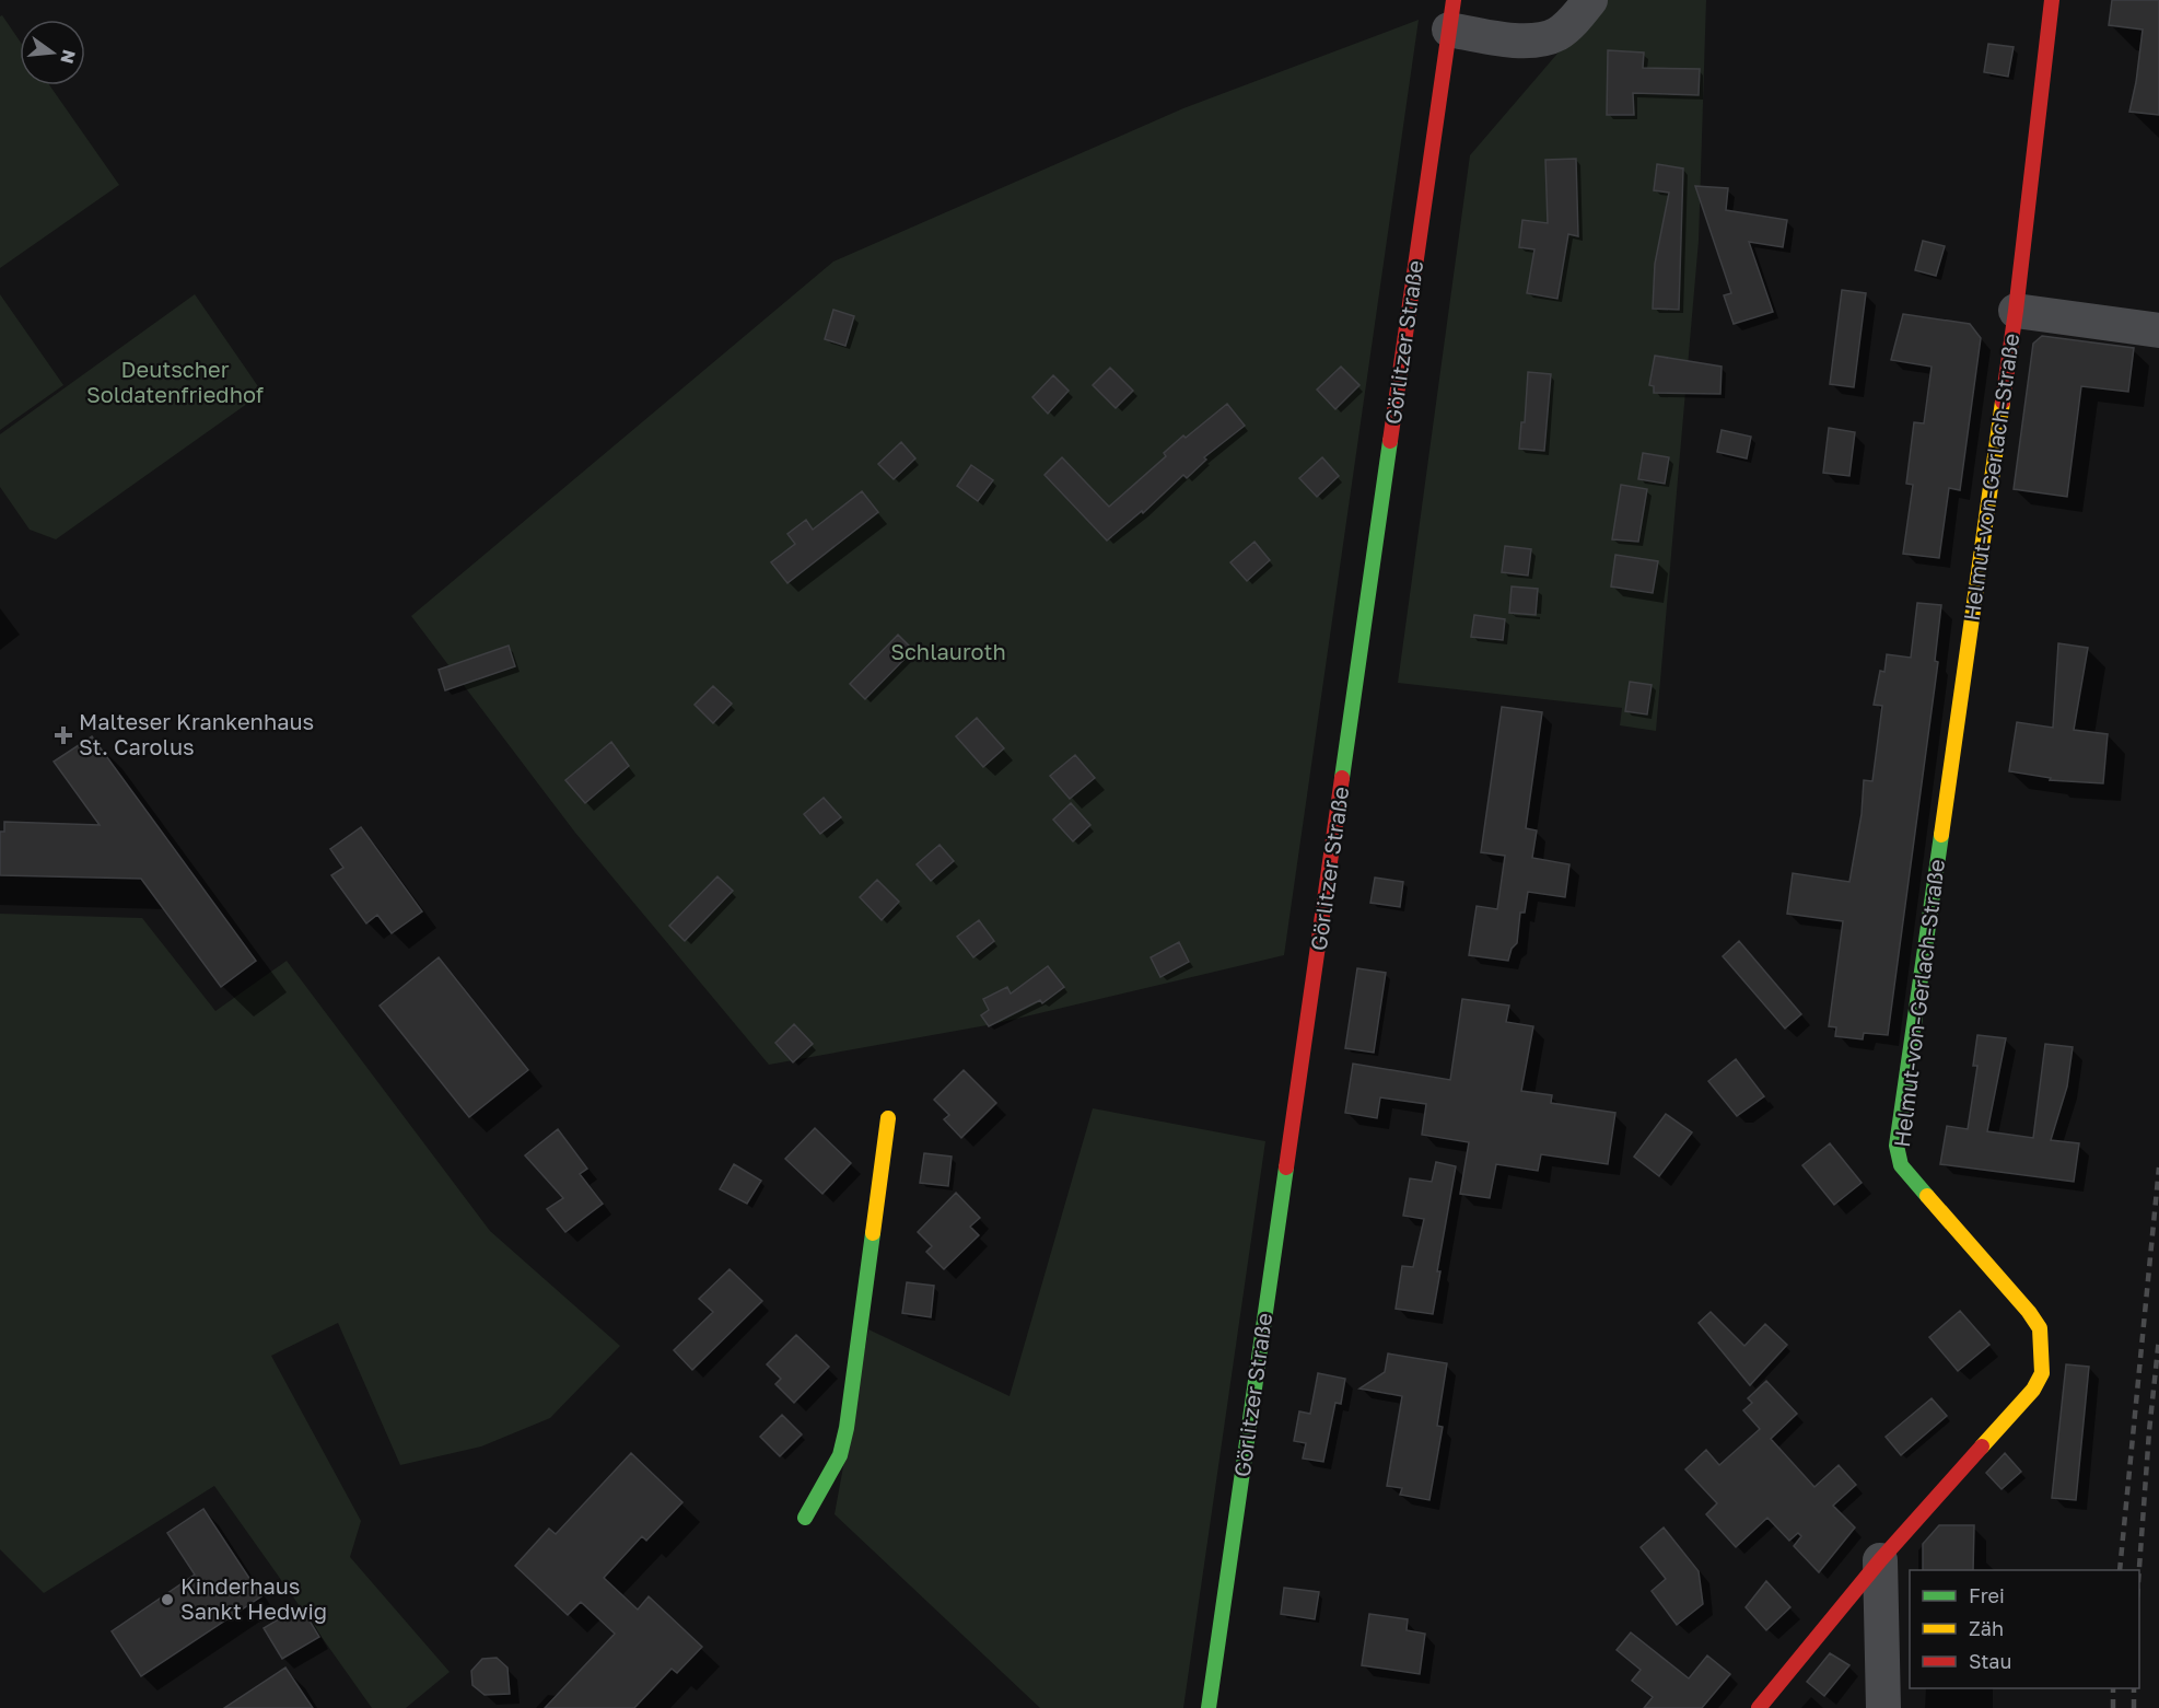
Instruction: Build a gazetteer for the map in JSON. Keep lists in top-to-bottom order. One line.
{"streets":{"street":["Görlitzer Straße","Helmut-von-Gerlach-Straße"]},"parks":["Deutscher Soldatenfriedhof","Schlauroth"],"places":{"health":["Malteser Krankenhaus St. Carolus"],"other":["Kinderhaus Sankt Hedwig"]},"legend":["Frei","Zäh","Stau"],"north":"right"}
